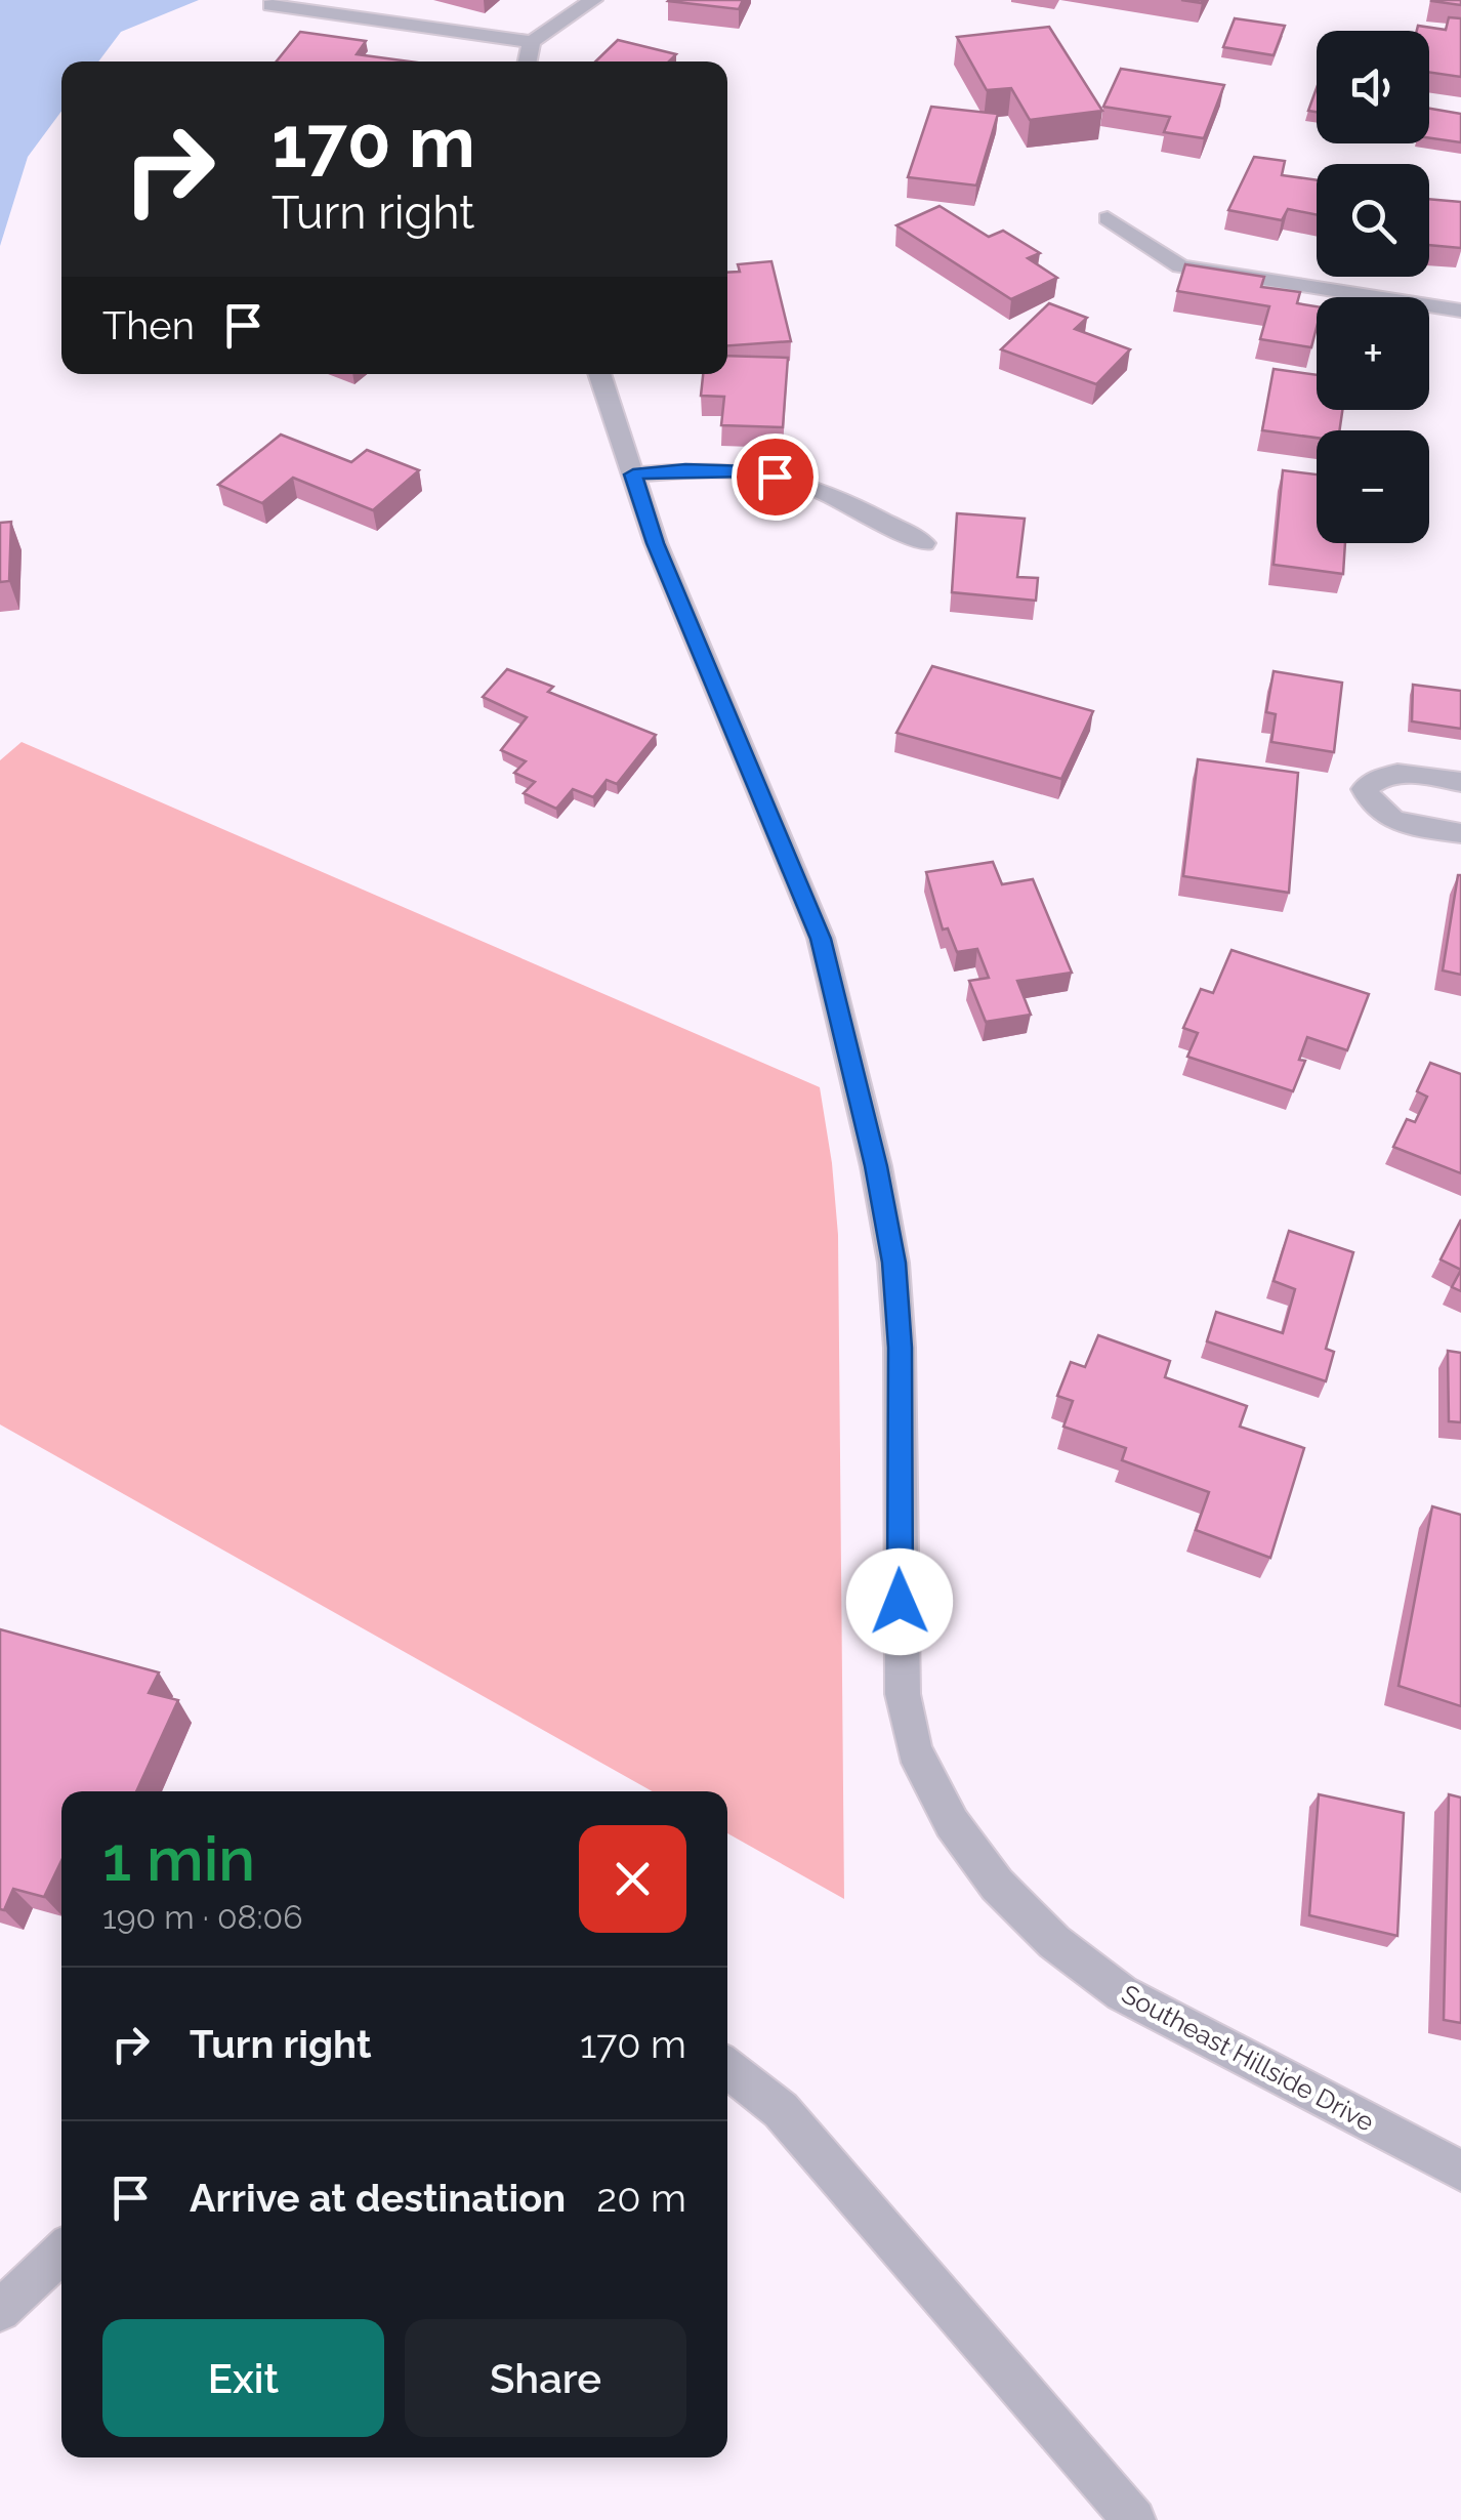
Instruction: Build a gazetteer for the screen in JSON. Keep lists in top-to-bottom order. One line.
{"streets":{"street":["Southeast Hillside Drive"]},"page":{"map_buttons":["+","−"],"turn":["170 m","Turn right"],"then":"Then","heading":["1 min","190 m · 08:06"],"list":[{"name":"Turn right","value":"170 m"},{"name":"Arrive at destination","value":"20 m"}],"buttons":["Exit","Share"]}}
